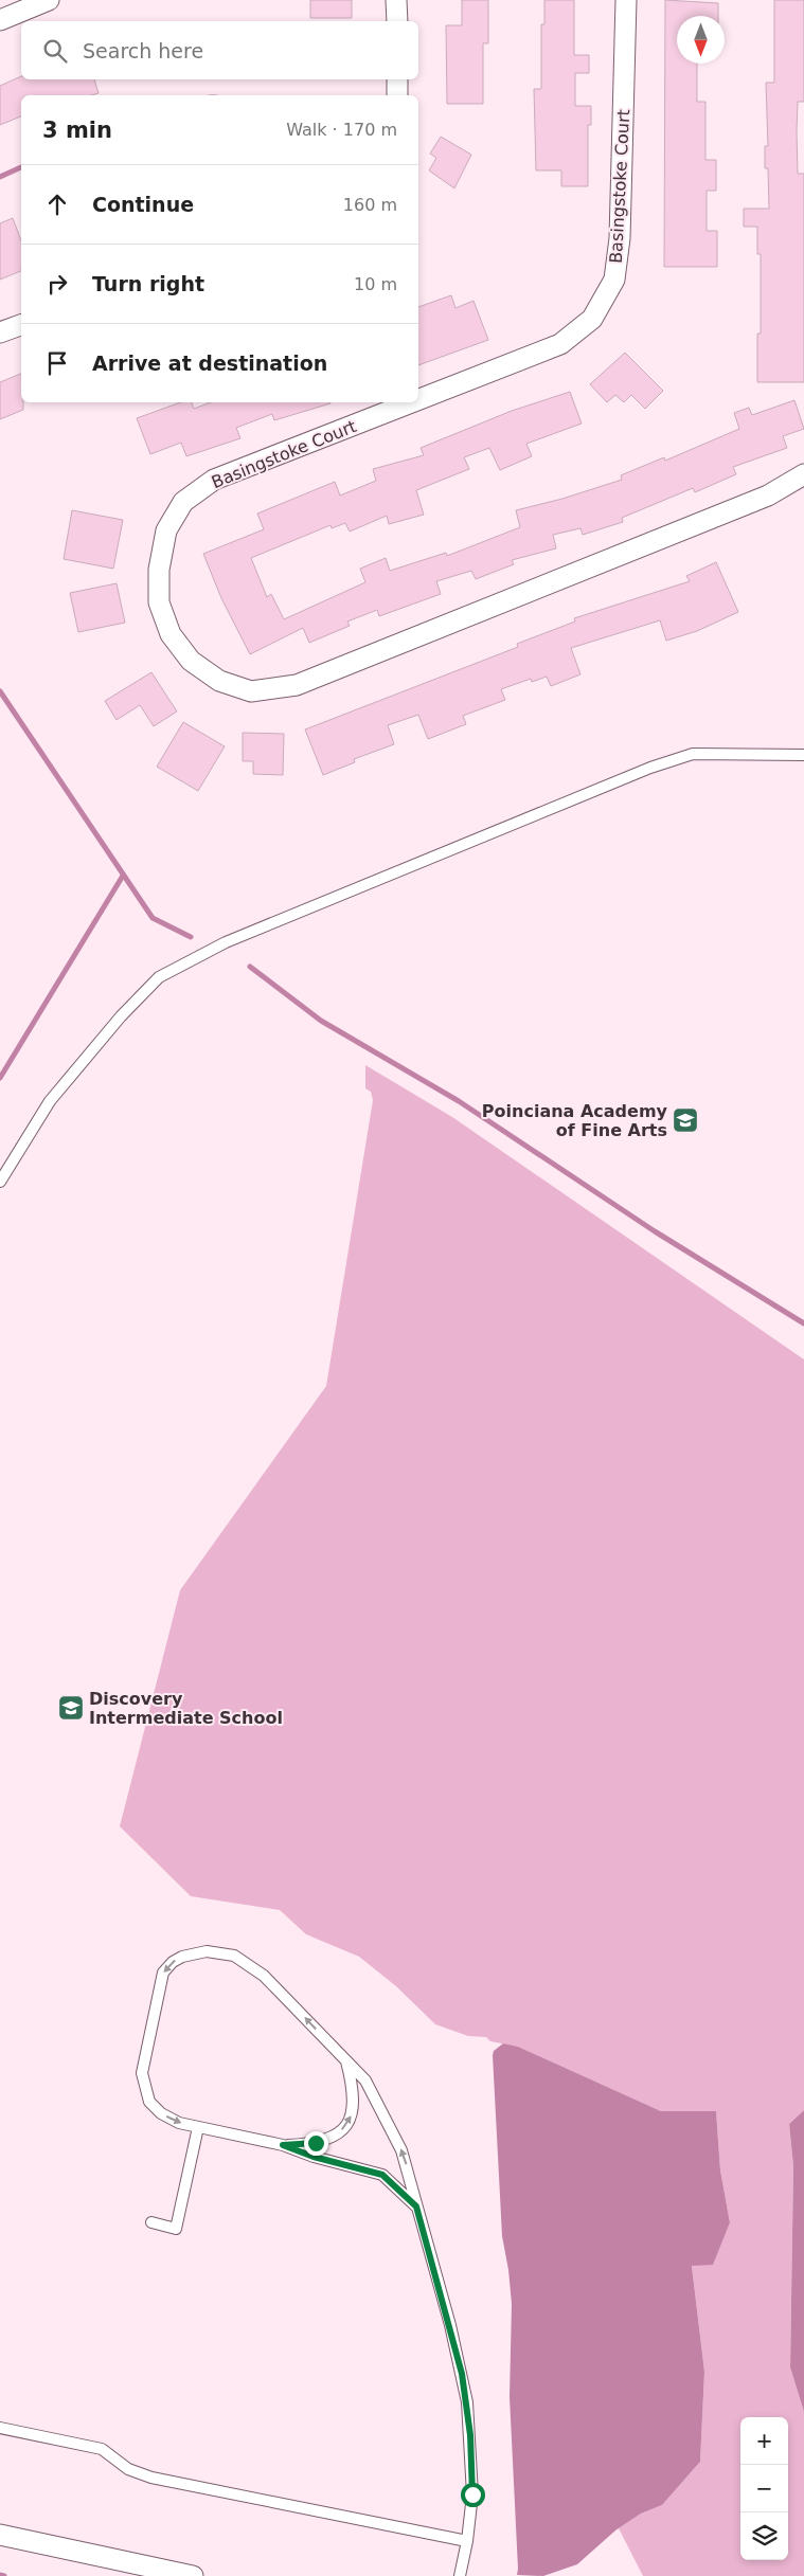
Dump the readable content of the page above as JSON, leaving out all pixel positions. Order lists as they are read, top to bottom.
{
  "streets": {
    "street": ["Basingstoke Court"]
  },
  "places": {
    "school or university": ["Poinciana Academy of Fine Arts", "Discovery Intermediate School"]
  },
  "north": "bottom",
  "page": {
    "search": "Search here",
    "heading": ["3 min", "Walk · 170 m"],
    "list": [
      ["Continue", "160 m"],
      ["Turn right", "10 m"],
      "Arrive at destination"
    ],
    "map_buttons": ["+", "−"]
  }
}
